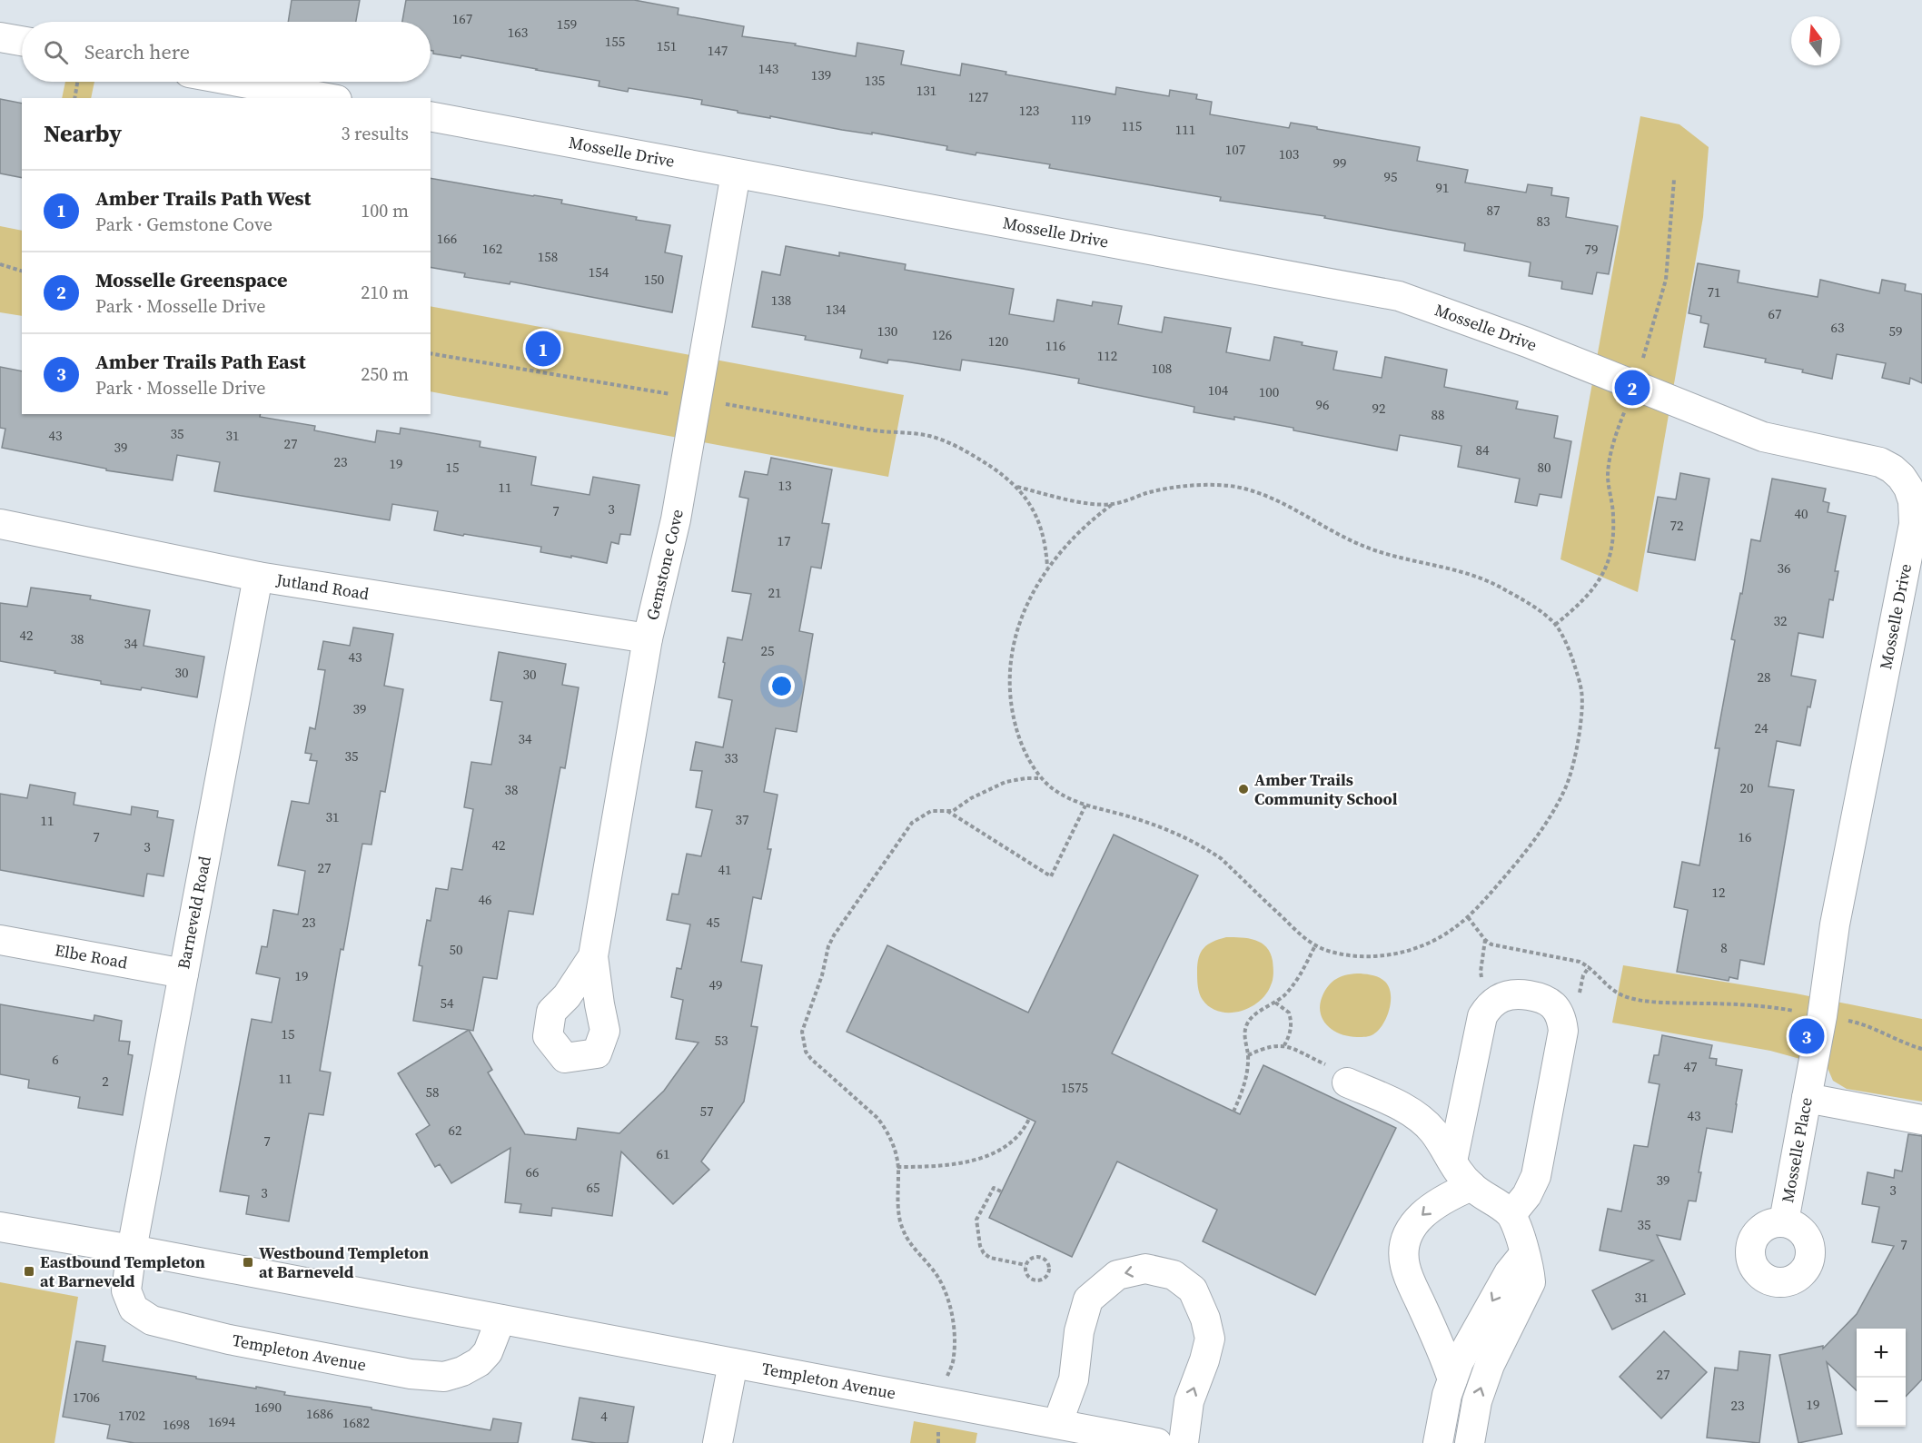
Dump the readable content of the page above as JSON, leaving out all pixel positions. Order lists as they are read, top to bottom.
{
  "streets": {
    "street": [
      "Mosselle Drive",
      "Gemstone Cove",
      "Jutland Road",
      "Barneveld Road",
      "Elbe Road",
      "Mosselle Place",
      "Templeton Avenue"
    ]
  },
  "crossings": [
    ["Mosselle Drive", "Gemstone Cove"],
    ["Mosselle Drive", "Mosselle Place"],
    ["Gemstone Cove", "Jutland Road"],
    ["Jutland Road", "Barneveld Road"],
    ["Barneveld Road", "Elbe Road"],
    ["Barneveld Road", "Templeton Avenue"]
  ],
  "places": {
    "other": ["Amber Trails Community School"],
    "transit": ["Westbound Templeton at Barneveld", "Eastbound Templeton at Barneveld"]
  },
  "house_numbers": [
    "167",
    "159",
    "163",
    "155",
    "151",
    "147",
    "143",
    "139",
    "135",
    "131",
    "127",
    "123",
    "119",
    "115",
    "111",
    "107",
    "103",
    "99",
    "95",
    "91",
    "87",
    "83",
    "166",
    "162",
    "79",
    "158",
    "154",
    "150",
    "71",
    "138",
    "134",
    "67",
    "63",
    "130",
    "59",
    "126",
    "120",
    "116",
    "112",
    "108",
    "104",
    "100",
    "96",
    "92",
    "88",
    "35",
    "43",
    "31",
    "27",
    "39",
    "84",
    "23",
    "19",
    "15",
    "80",
    "13",
    "11",
    "3",
    "7",
    "40",
    "72",
    "17",
    "36",
    "21",
    "32",
    "42",
    "38",
    "34",
    "25",
    "43",
    "30",
    "30",
    "28",
    "39",
    "24",
    "34",
    "35",
    "33",
    "20",
    "38",
    "31",
    "37",
    "11",
    "7",
    "16",
    "42",
    "3",
    "27",
    "41",
    "12",
    "46",
    "23",
    "45",
    "8",
    "50",
    "19",
    "49",
    "54",
    "15",
    "53",
    "6",
    "47",
    "11",
    "2",
    "1575",
    "58",
    "57",
    "43",
    "62",
    "7",
    "61",
    "66",
    "39",
    "65",
    "3",
    "3",
    "35",
    "7",
    "31",
    "27",
    "1706",
    "19",
    "23",
    "1690",
    "1686",
    "1702",
    "4",
    "1694",
    "1682",
    "1698"
  ],
  "north": "top",
  "page": {
    "search": "Search here",
    "heading": ["Nearby", "3 results"],
    "list": [
      {
        "mark": "1",
        "name": "Amber Trails Path West",
        "note": "Park · Gemstone Cove",
        "value": "100 m"
      },
      {
        "mark": "2",
        "name": "Mosselle Greenspace",
        "note": "Park · Mosselle Drive",
        "value": "210 m"
      },
      {
        "mark": "3",
        "name": "Amber Trails Path East",
        "note": "Park · Mosselle Drive",
        "value": "250 m"
      }
    ],
    "pins": ["1", "2", "3"],
    "map_buttons": ["+", "−"]
  }
}
